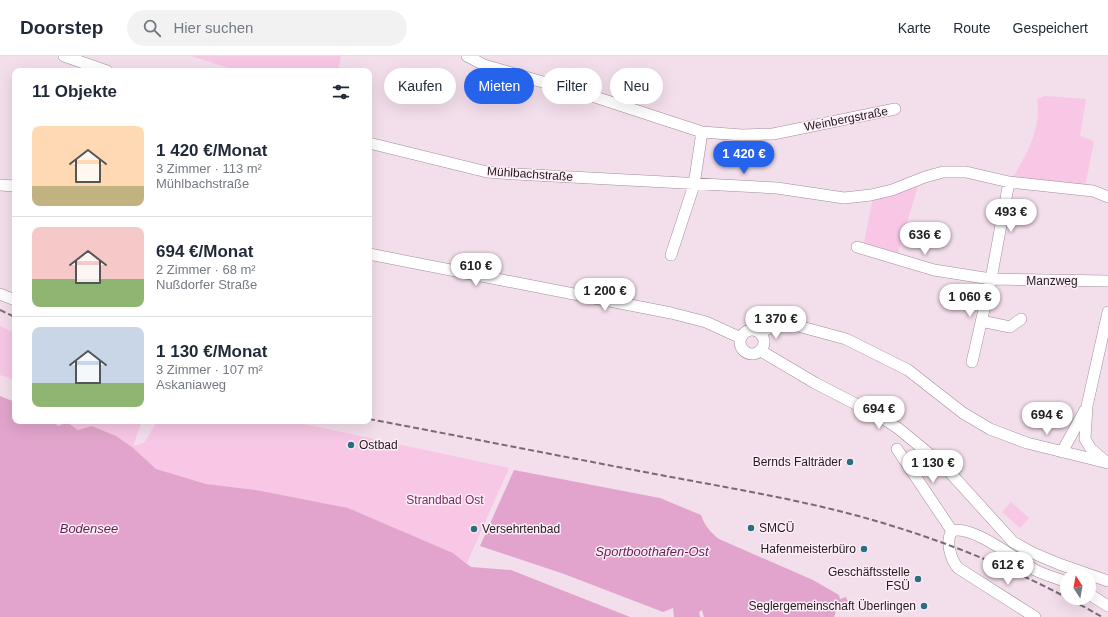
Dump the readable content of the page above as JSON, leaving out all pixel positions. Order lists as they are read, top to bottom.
{
  "streets": {
    "street": ["Weinbergstraße", "Mühlbachstraße", "Manzweg"]
  },
  "water": ["Bodensee", "Sportboothafen-Ost"],
  "parks": ["Strandbad Ost"],
  "places": [
    "Ostbad",
    "Bernds Falträder",
    "SMCÜ",
    "Versehrtenbad",
    "Hafenmeisterbüro",
    "Geschäftsstelle FSÜ",
    "Seglergemeinschaft Überlingen"
  ],
  "north": "top",
  "page": {
    "header": "Doorstep",
    "search": "Hier suchen",
    "nav": ["Karte", "Route", "Gespeichert"],
    "chip": [
      "Kaufen",
      "Mieten",
      "Filter",
      "Neu"
    ],
    "heading": "11 Objekte",
    "list": [
      {
        "name": "1 420 €/Monat",
        "note": "3 Zimmer · 113 m² · Mühlbachstraße"
      },
      {
        "name": "694 €/Monat",
        "note": "2 Zimmer · 68 m² · Nußdorfer Straße"
      },
      {
        "name": "1 130 €/Monat",
        "note": "3 Zimmer · 107 m² · Askaniaweg"
      }
    ],
    "price": [
      "1 420 €",
      "493 €",
      "636 €",
      "610 €",
      "1 200 €",
      "1 060 €",
      "1 370 €",
      "694 €",
      "694 €",
      "1 130 €",
      "612 €"
    ]
  }
}
